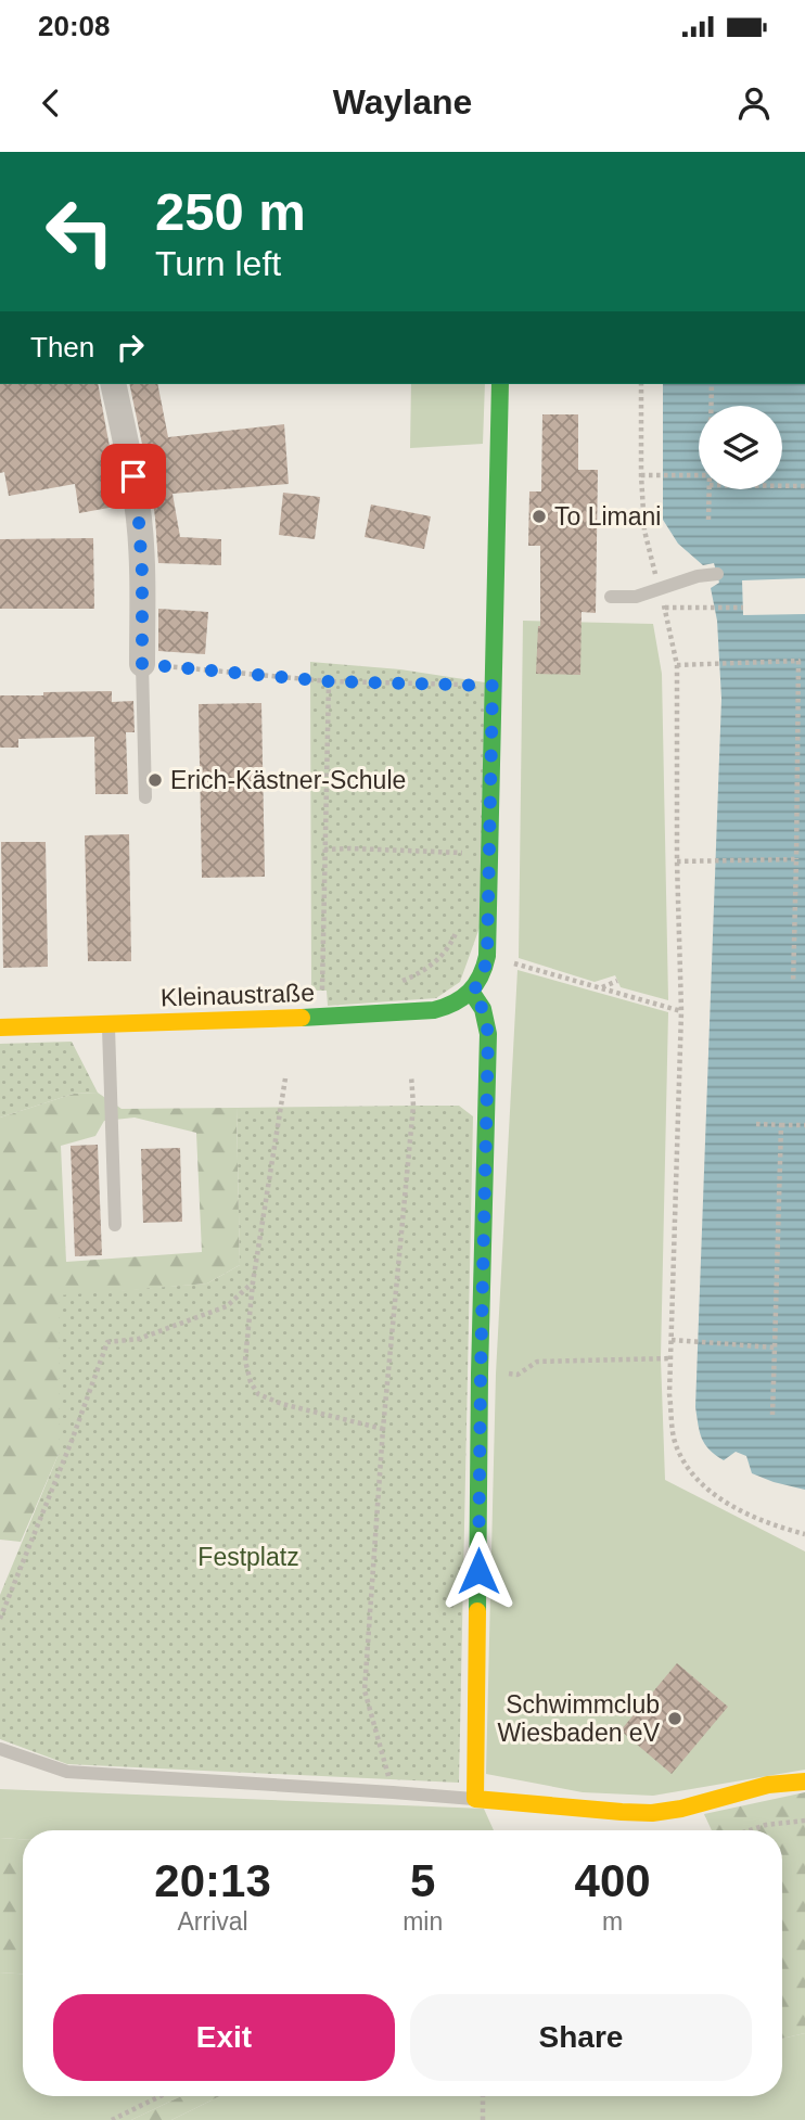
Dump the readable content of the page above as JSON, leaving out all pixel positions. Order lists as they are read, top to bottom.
{
  "streets": {
    "street": ["Kleinaustraße"]
  },
  "parks": ["Festplatz"],
  "places": ["To Limani", "Erich-Kästner-Schule", "Schwimmclub Wiesbaden eV"],
  "page": {
    "status": "20:08",
    "header": "Waylane",
    "turn": ["250 m", "Turn left"],
    "then": "Then",
    "eta": [
      "20:13",
      "Arrival",
      "5",
      "min",
      "400",
      "m"
    ],
    "buttons": ["Exit", "Share"]
  }
}
